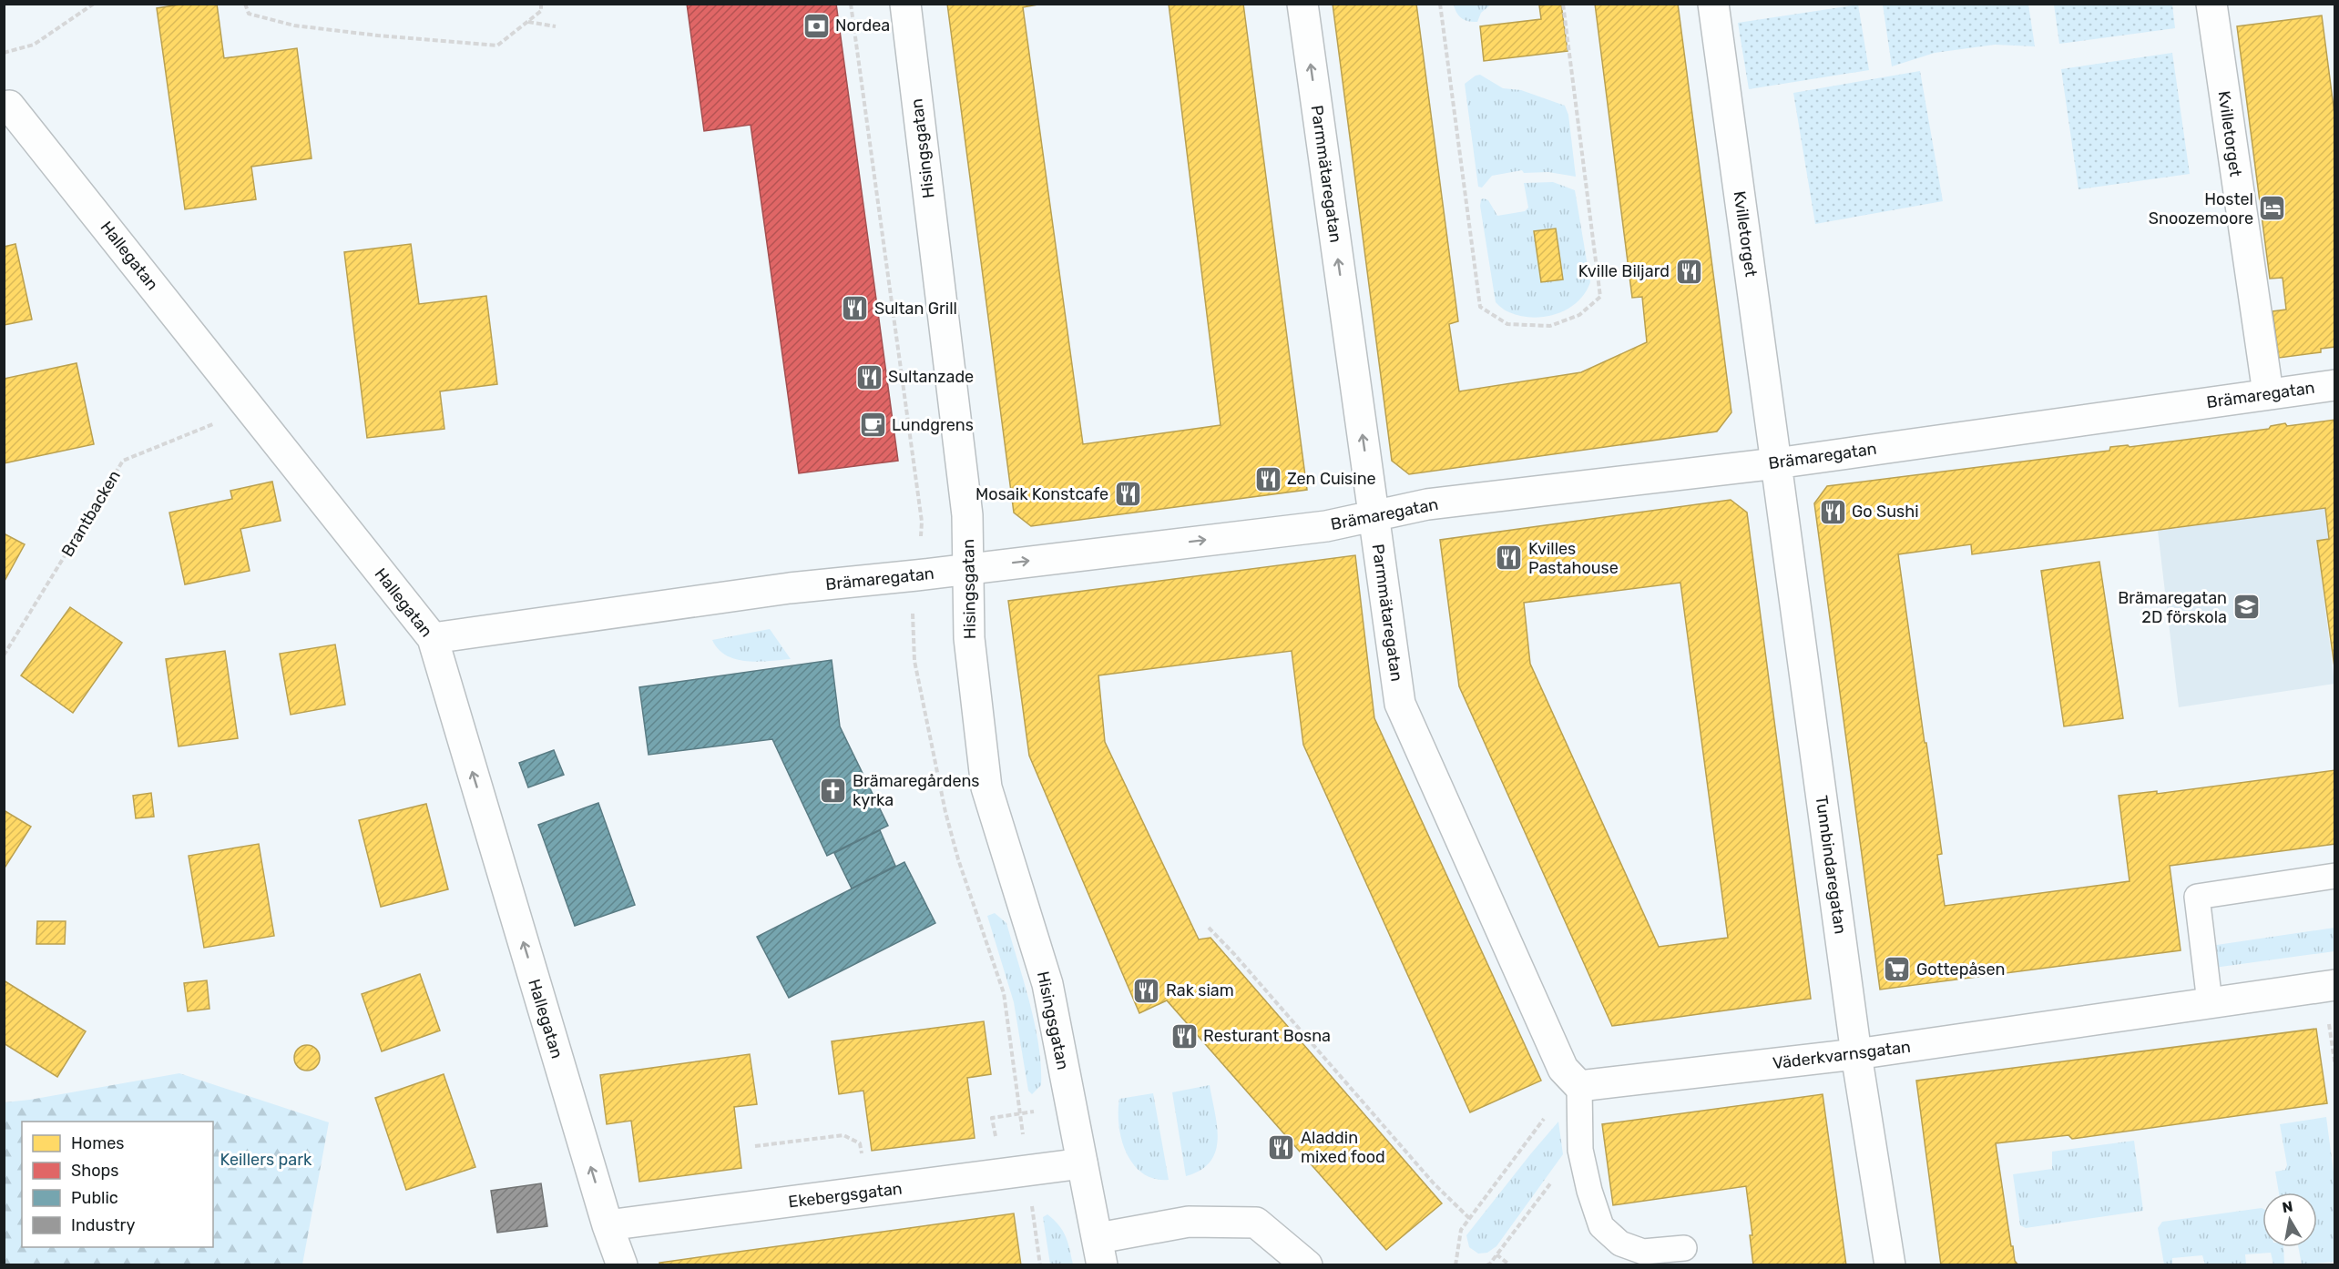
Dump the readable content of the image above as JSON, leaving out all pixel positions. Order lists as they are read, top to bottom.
{
  "streets": {
    "street": [
      "Kvilletorget",
      "Hisingsgatan",
      "Parmmätaregatan",
      "Hallegatan",
      "Brämaregatan",
      "Tunnbindaregatan",
      "Väderkvarnsgatan",
      "Ekebergsgatan"
    ],
    "path": ["Brantbacken"]
  },
  "crossings": [
    ["Kvilletorget", "Brämaregatan"],
    ["Kvilletorget", "Tunnbindaregatan"],
    ["Hisingsgatan", "Brämaregatan"],
    ["Hisingsgatan", "Ekebergsgatan"],
    ["Parmmätaregatan", "Brämaregatan"],
    ["Parmmätaregatan", "Väderkvarnsgatan"],
    ["Hallegatan", "Brämaregatan"],
    ["Hallegatan", "Brantbacken"],
    ["Hallegatan", "Ekebergsgatan"],
    ["Brämaregatan", "Tunnbindaregatan"],
    ["Tunnbindaregatan", "Väderkvarnsgatan"]
  ],
  "one_way": ["Parmmätaregatan", "Hallegatan"],
  "parks": ["Keillers park"],
  "places": {
    "bank": ["Nordea"],
    "hotel": ["Hostel Snoozemoore"],
    "restaurant": [
      "Kville Biljard",
      "Sultan Grill",
      "Sultanzade",
      "Zen Cuisine",
      "Mosaik Konstcafe",
      "Go Sushi",
      "Kvilles Pastahouse",
      "Rak siam",
      "Resturant Bosna",
      "Aladdin mixed food"
    ],
    "cafe": ["Lundgrens"],
    "school or university": ["Brämaregatan 2D förskola"],
    "church": ["Brämaregårdens kyrka"],
    "supermarket": ["Gottepåsen"]
  },
  "legend": [
    "Homes",
    "Shops",
    "Public",
    "Industry"
  ],
  "north": "top"
}
